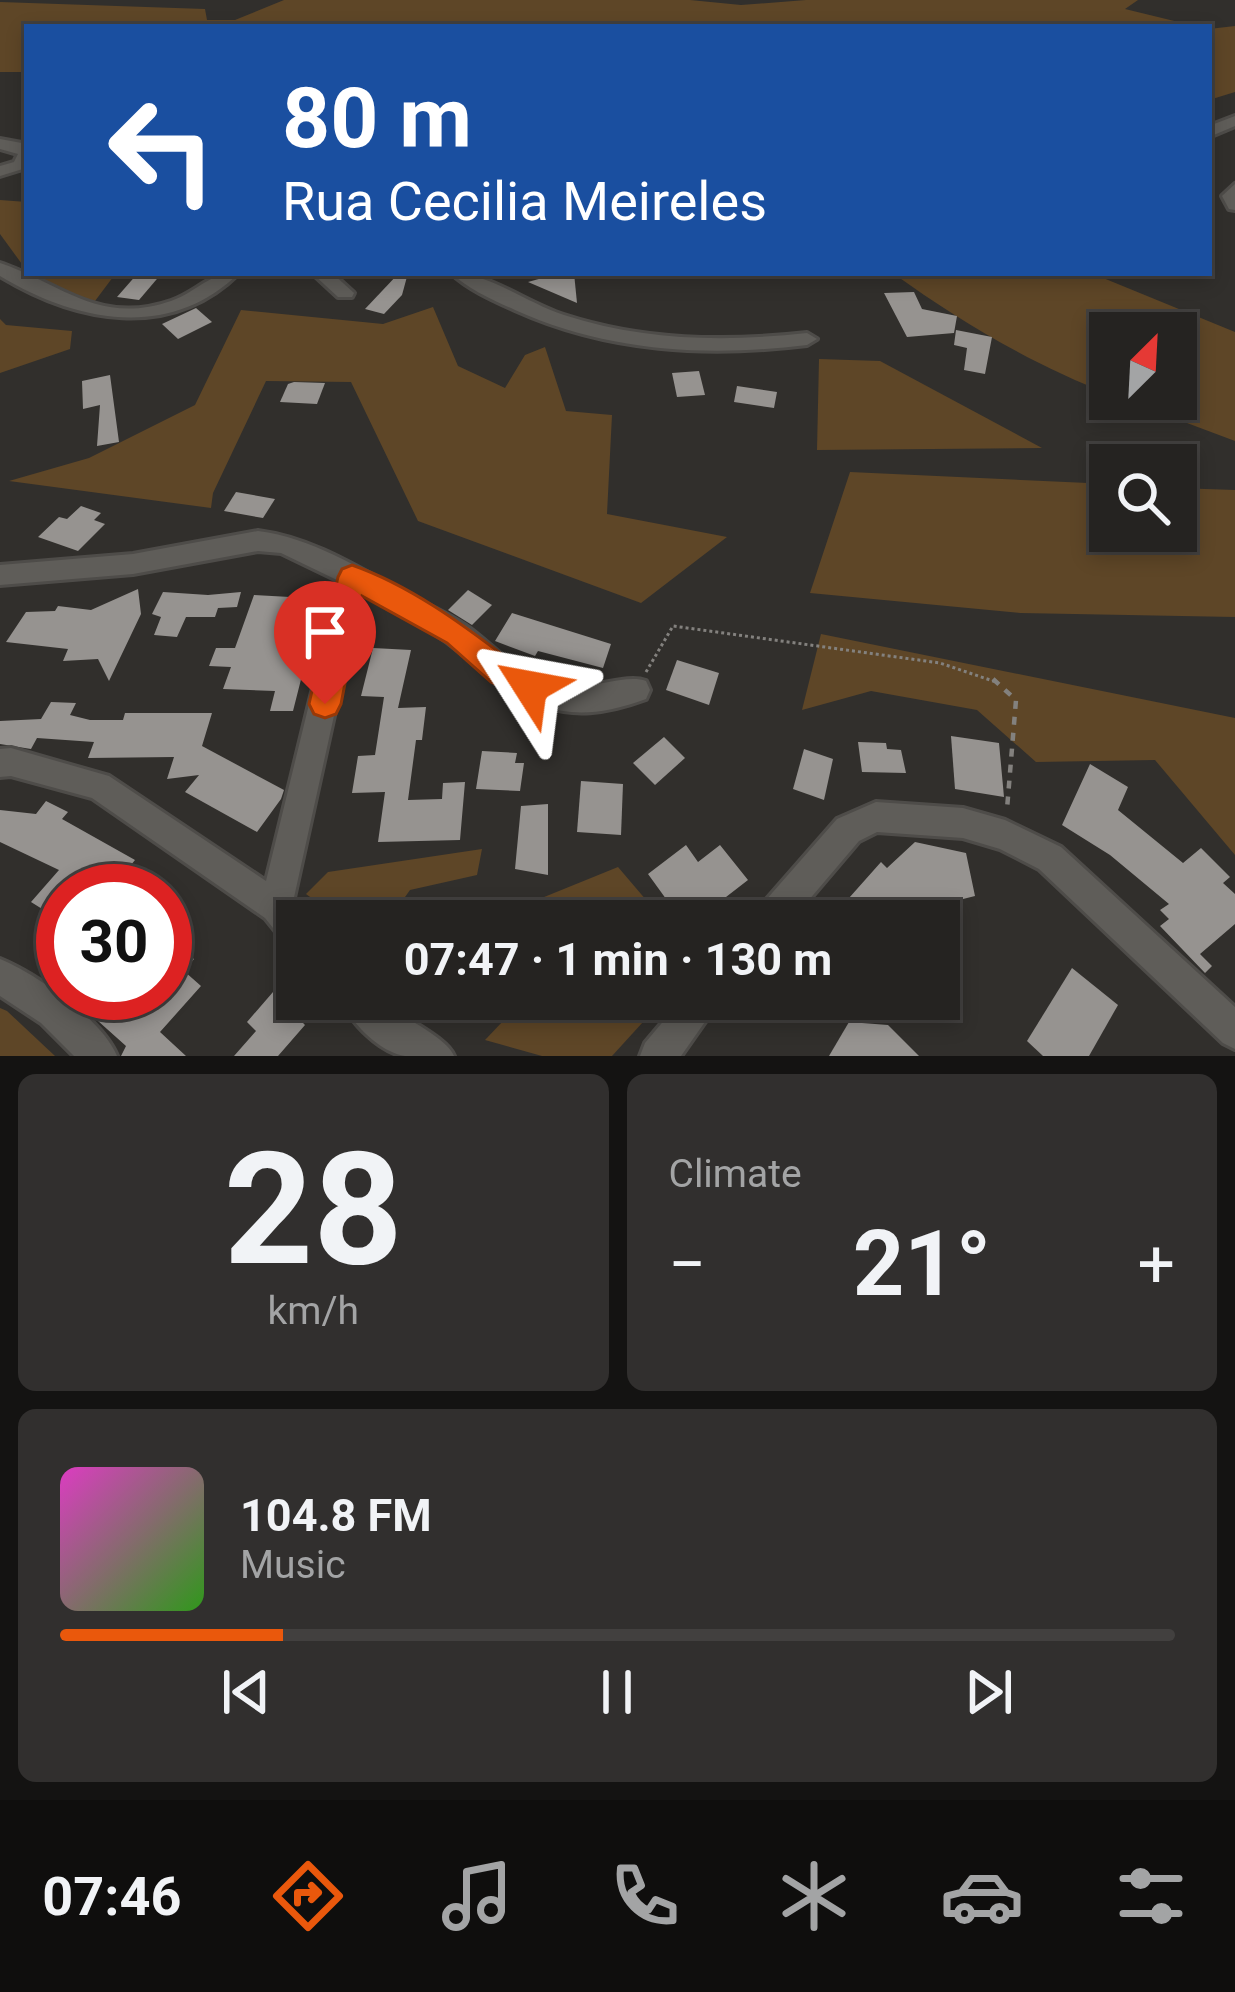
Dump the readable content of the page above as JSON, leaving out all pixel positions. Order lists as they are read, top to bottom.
{
  "north": "top right",
  "page": {
    "turn": ["80 m", "Rua Cecilia Meireles"],
    "limit": "30",
    "trip": "07:47 · 1 min · 130 m",
    "tile": [
      ["28", "km/h"],
      "Climate"
    ],
    "heat": ["−", "21°", "+"],
    "song": ["104.8 FM", "Music"],
    "tabs": "07:46"
  }
}
